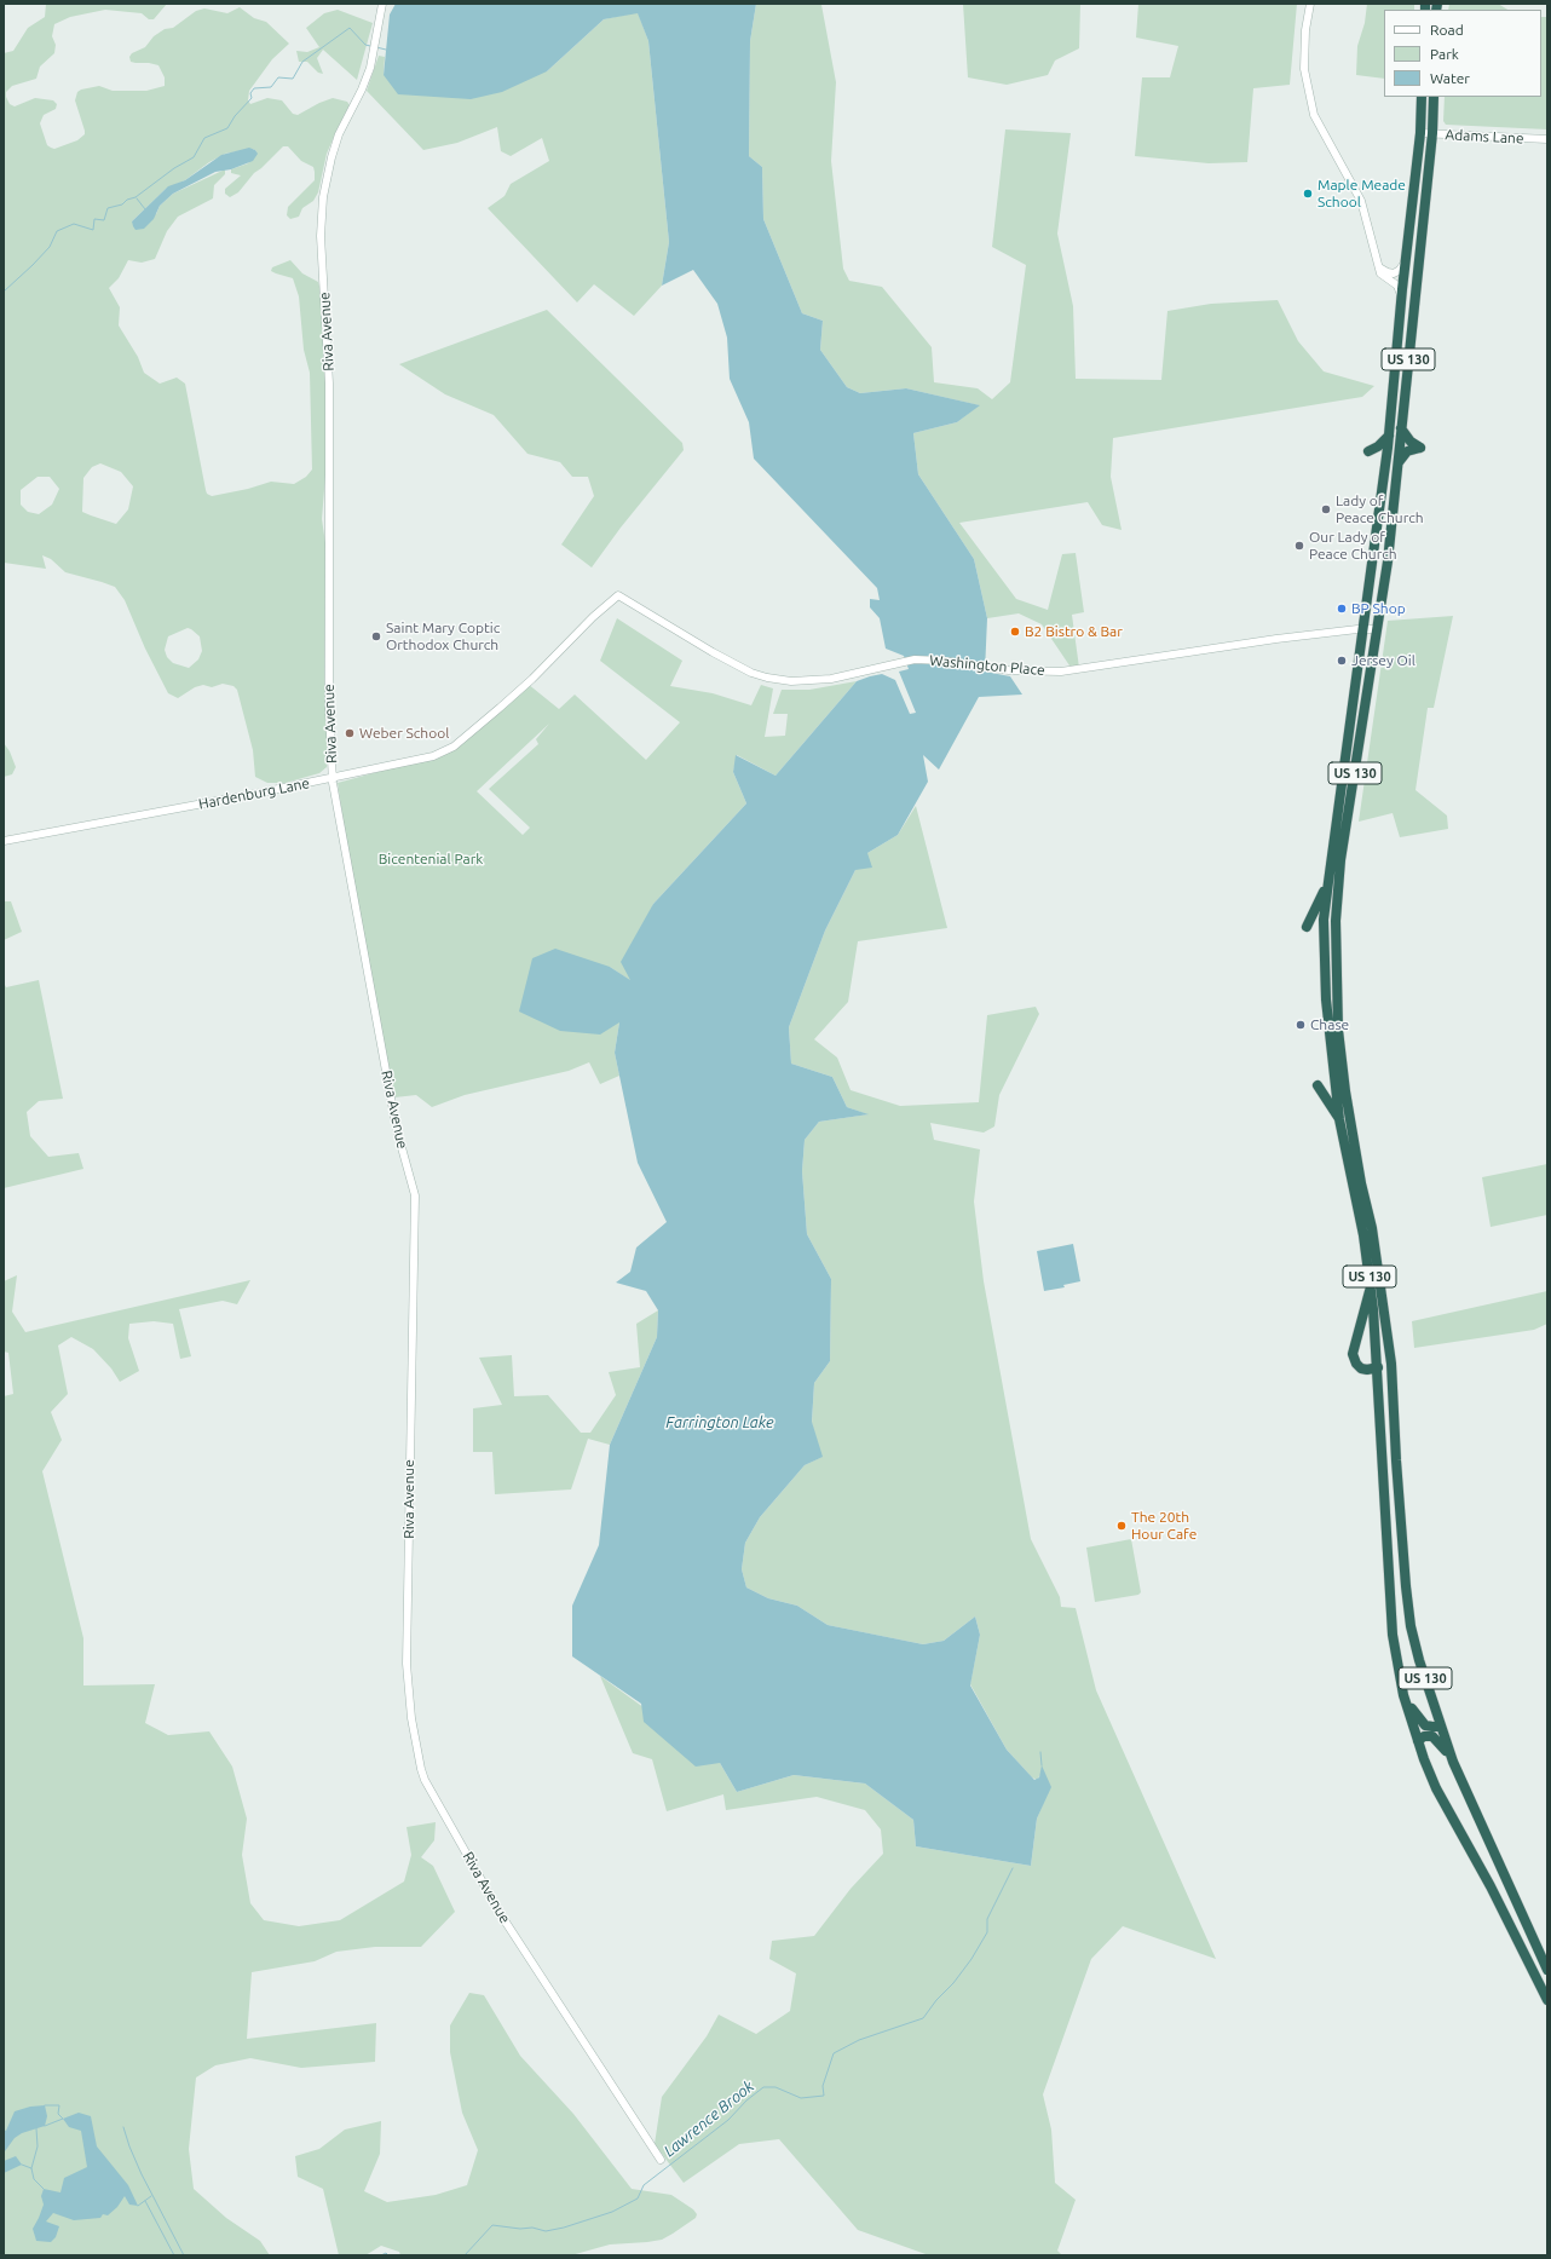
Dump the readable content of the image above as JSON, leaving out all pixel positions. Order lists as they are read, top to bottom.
{
  "streets": {
    "highway": ["US 130"],
    "street": [
      "Adams Lane",
      "Riva Avenue",
      "Washington Place",
      "Hardenburg Lane"
    ]
  },
  "crossings": [
    ["Adams Lane", "US 130"],
    ["Riva Avenue", "Hardenburg Lane"],
    ["US 130", "Washington Place"],
    ["Washington Place", "Hardenburg Lane"]
  ],
  "water": ["Farrington Lake", "Lawrence Brook"],
  "parks": ["Bicentenial Park"],
  "places": [
    "Maple Meade School",
    "Lady of Peace Church",
    "Our Lady of Peace Church",
    "BP Shop",
    "B2 Bistro & Bar",
    "Saint Mary Coptic Orthodox Church",
    "Jersey Oil",
    "Weber School",
    "Chase",
    "The 20th Hour Cafe"
  ],
  "legend": ["Road", "Park", "Water"]
}
